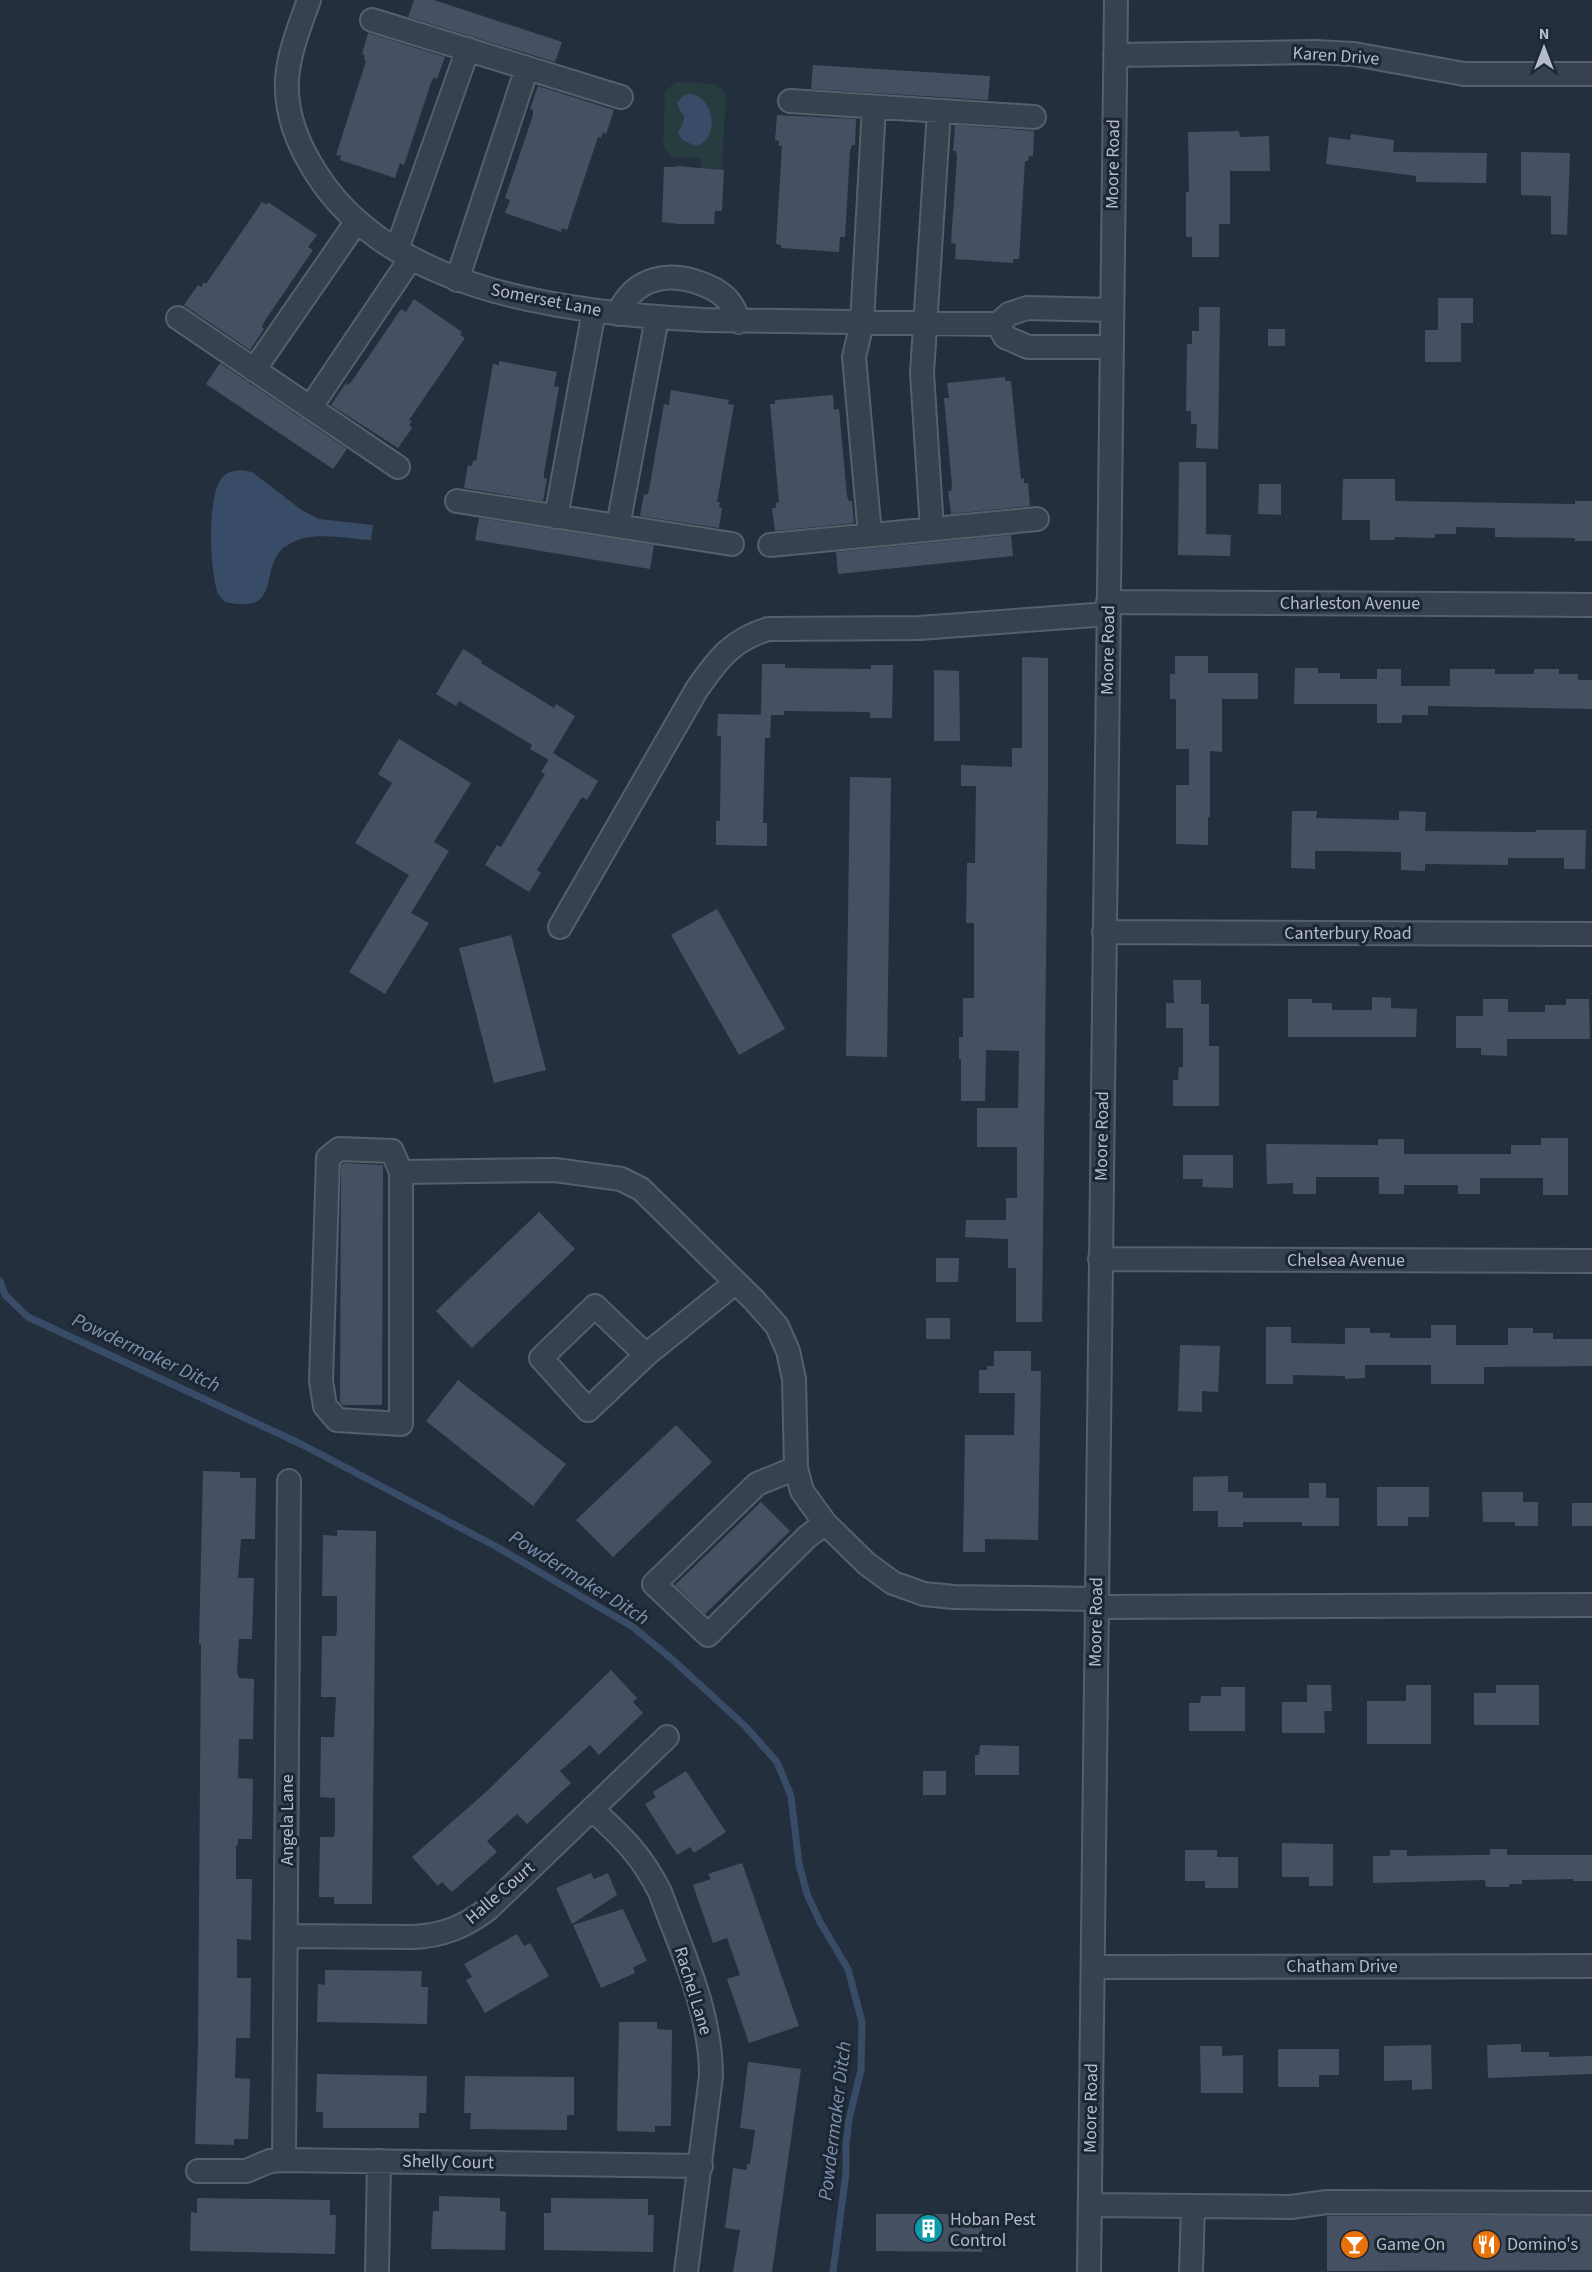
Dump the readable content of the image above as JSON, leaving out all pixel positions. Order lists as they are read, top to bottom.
{
  "streets": {
    "street": [
      "Karen Drive",
      "Moore Road",
      "Somerset Lane",
      "Charleston Avenue",
      "Canterbury Road",
      "Chelsea Avenue",
      "Angela Lane",
      "Halle Court",
      "Chatham Drive",
      "Rachel Lane",
      "Shelly Court"
    ]
  },
  "crossings": [
    ["Karen Drive", "Moore Road"],
    ["Moore Road", "Charleston Avenue"],
    ["Moore Road", "Canterbury Road"],
    ["Moore Road", "Chelsea Avenue"],
    ["Moore Road", "Chatham Drive"],
    ["Angela Lane", "Halle Court"],
    ["Angela Lane", "Shelly Court"],
    ["Halle Court", "Rachel Lane"],
    ["Rachel Lane", "Shelly Court"]
  ],
  "water": ["Powdermaker Ditch"],
  "places": {
    "building": ["Hoban Pest Control"],
    "bar": ["Game On"],
    "restaurant": ["Domino's"]
  },
  "north": "top"
}
